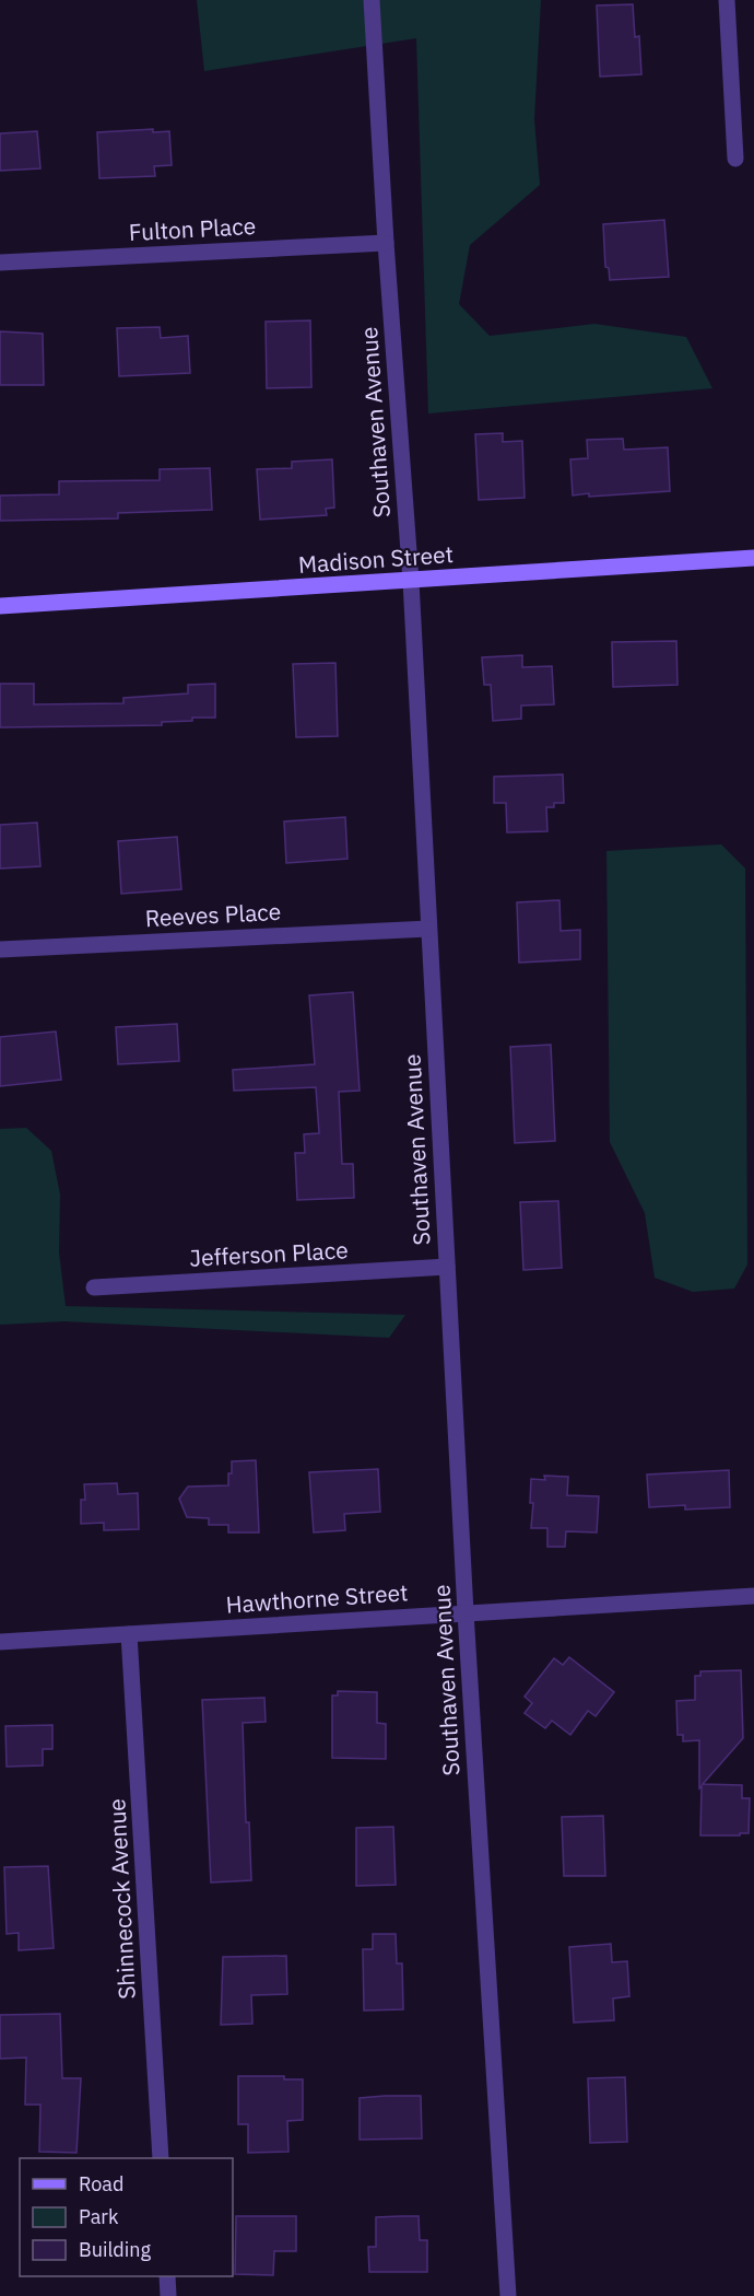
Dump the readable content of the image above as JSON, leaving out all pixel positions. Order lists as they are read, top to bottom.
{
  "streets": {
    "street": [
      "Fulton Place",
      "Southaven Avenue",
      "Madison Street",
      "Reeves Place",
      "Jefferson Place",
      "Hawthorne Street",
      "Shinnecock Avenue"
    ]
  },
  "crossings": [
    ["Fulton Place", "Southaven Avenue"],
    ["Southaven Avenue", "Madison Street"],
    ["Southaven Avenue", "Reeves Place"],
    ["Southaven Avenue", "Jefferson Place"],
    ["Southaven Avenue", "Hawthorne Street"],
    ["Hawthorne Street", "Shinnecock Avenue"]
  ],
  "legend": ["Road", "Park", "Building"]
}
